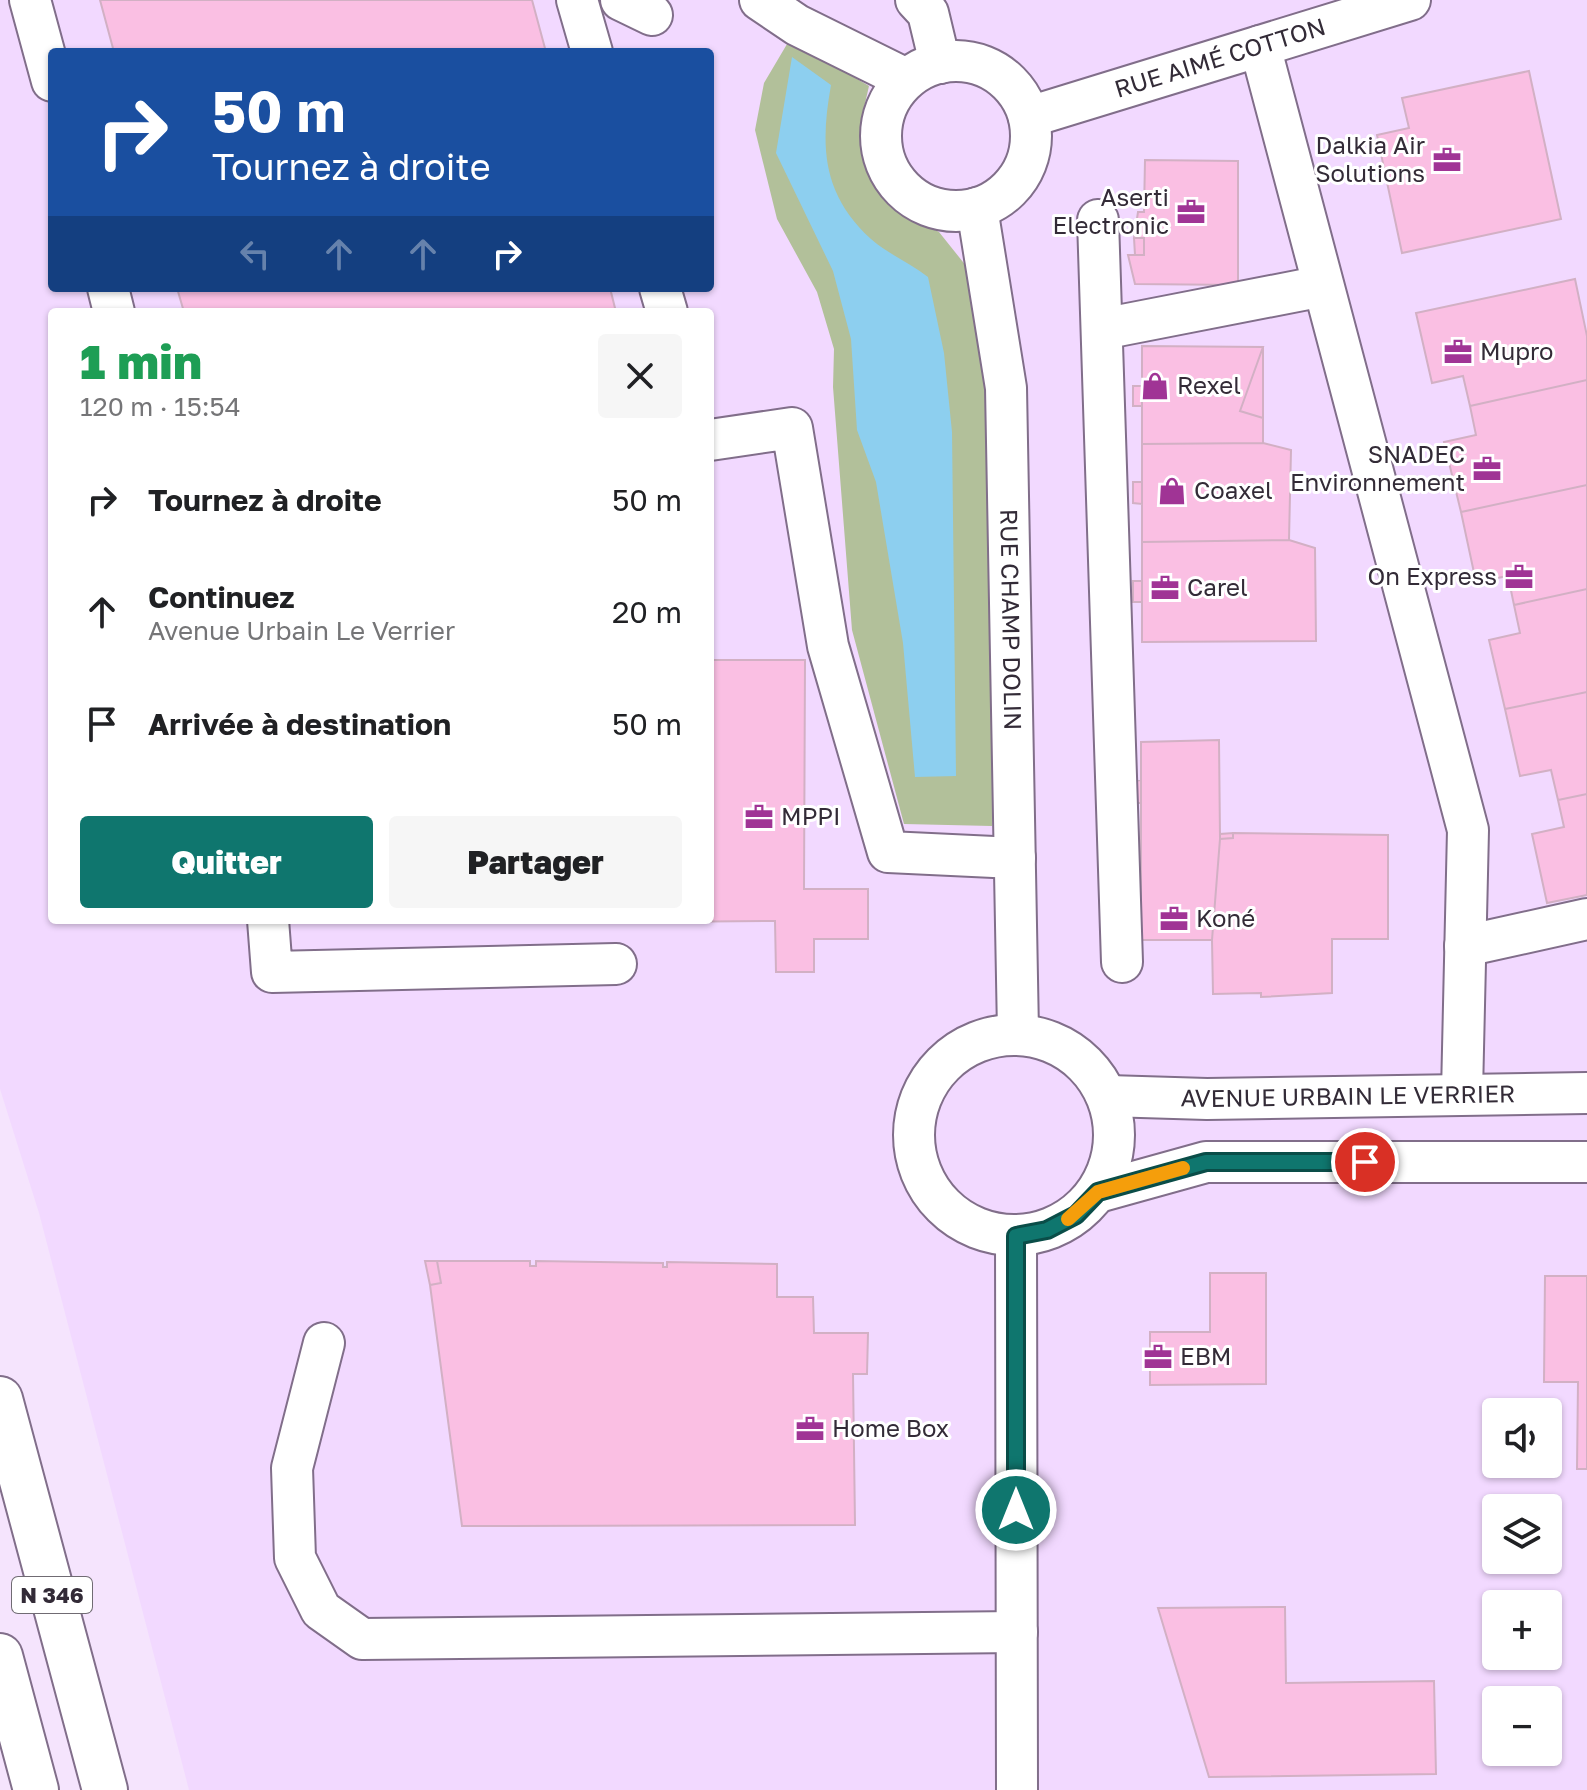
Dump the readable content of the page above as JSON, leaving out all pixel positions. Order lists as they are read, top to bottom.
{
  "streets": {
    "highway": ["N 346"],
    "street": ["RUE AIMÉ COTTON", "RUE CHAMP DOLIN", "AVENUE URBAIN LE VERRIER"]
  },
  "crossings": [
    ["RUE AIMÉ COTTON", "RUE CHAMP DOLIN"],
    ["RUE CHAMP DOLIN", "AVENUE URBAIN LE VERRIER"]
  ],
  "places": {
    "office": [
      "Dalkia Air Solutions",
      "Aserti Electronic",
      "Mupro",
      "SNADEC Environnement",
      "On Express",
      "Carel",
      "MPPI",
      "Koné",
      "EBM",
      "Home Box"
    ],
    "shop": ["Rexel", "Coaxel"]
  },
  "page": {
    "turn": ["50 m", "Tournez à droite"],
    "heading": ["1 min", "120 m · 15:54"],
    "list": [
      {
        "name": "Tournez à droite",
        "value": "50 m"
      },
      {
        "name": "Continuez",
        "note": "Avenue Urbain Le Verrier",
        "value": "20 m"
      },
      {
        "name": "Arrivée à destination",
        "value": "50 m"
      }
    ],
    "buttons": ["Quitter", "Partager"],
    "map_buttons": ["+", "−"]
  }
}
